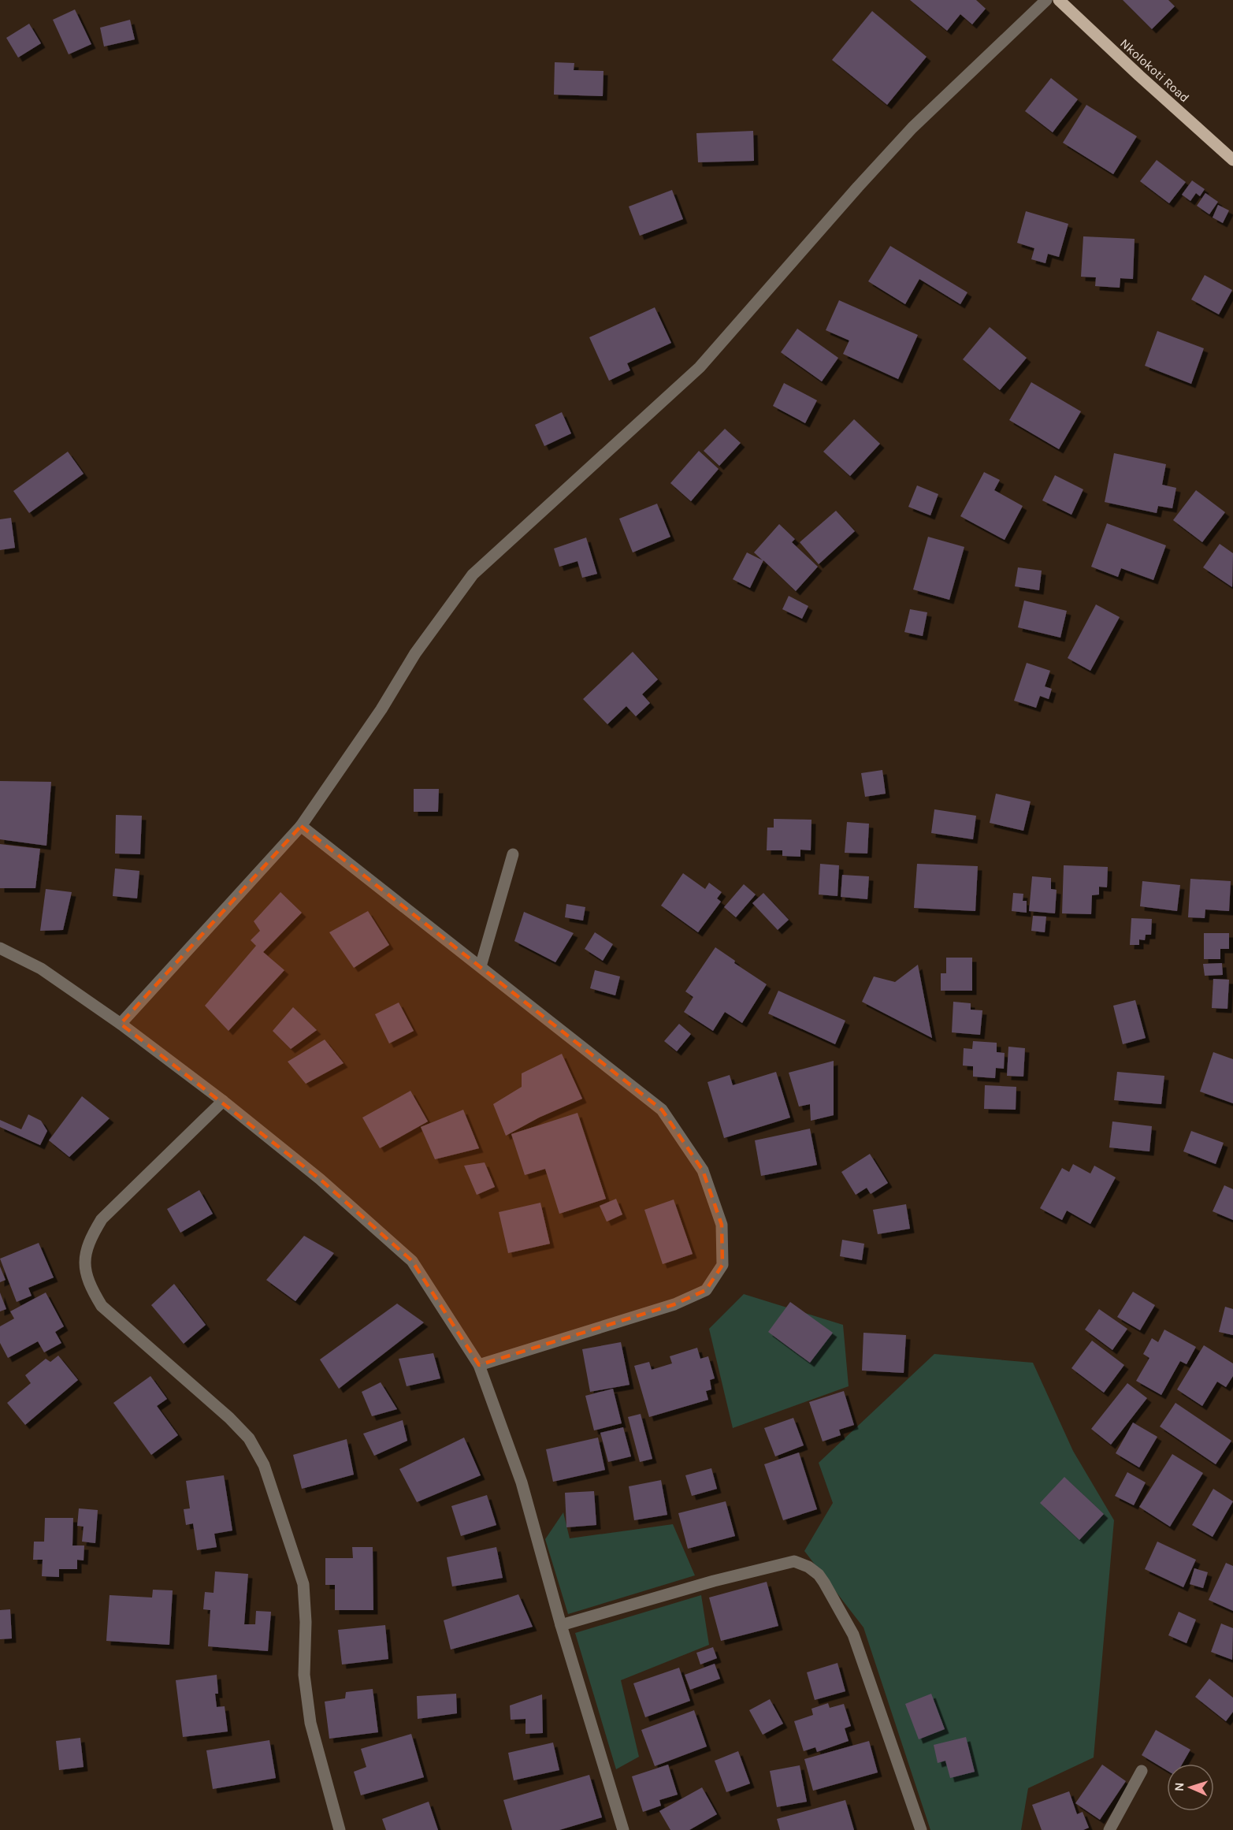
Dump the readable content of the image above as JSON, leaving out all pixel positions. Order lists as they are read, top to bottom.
{
  "streets": {
    "main road": ["Nkolokoti Road"]
  },
  "north": "left"
}
